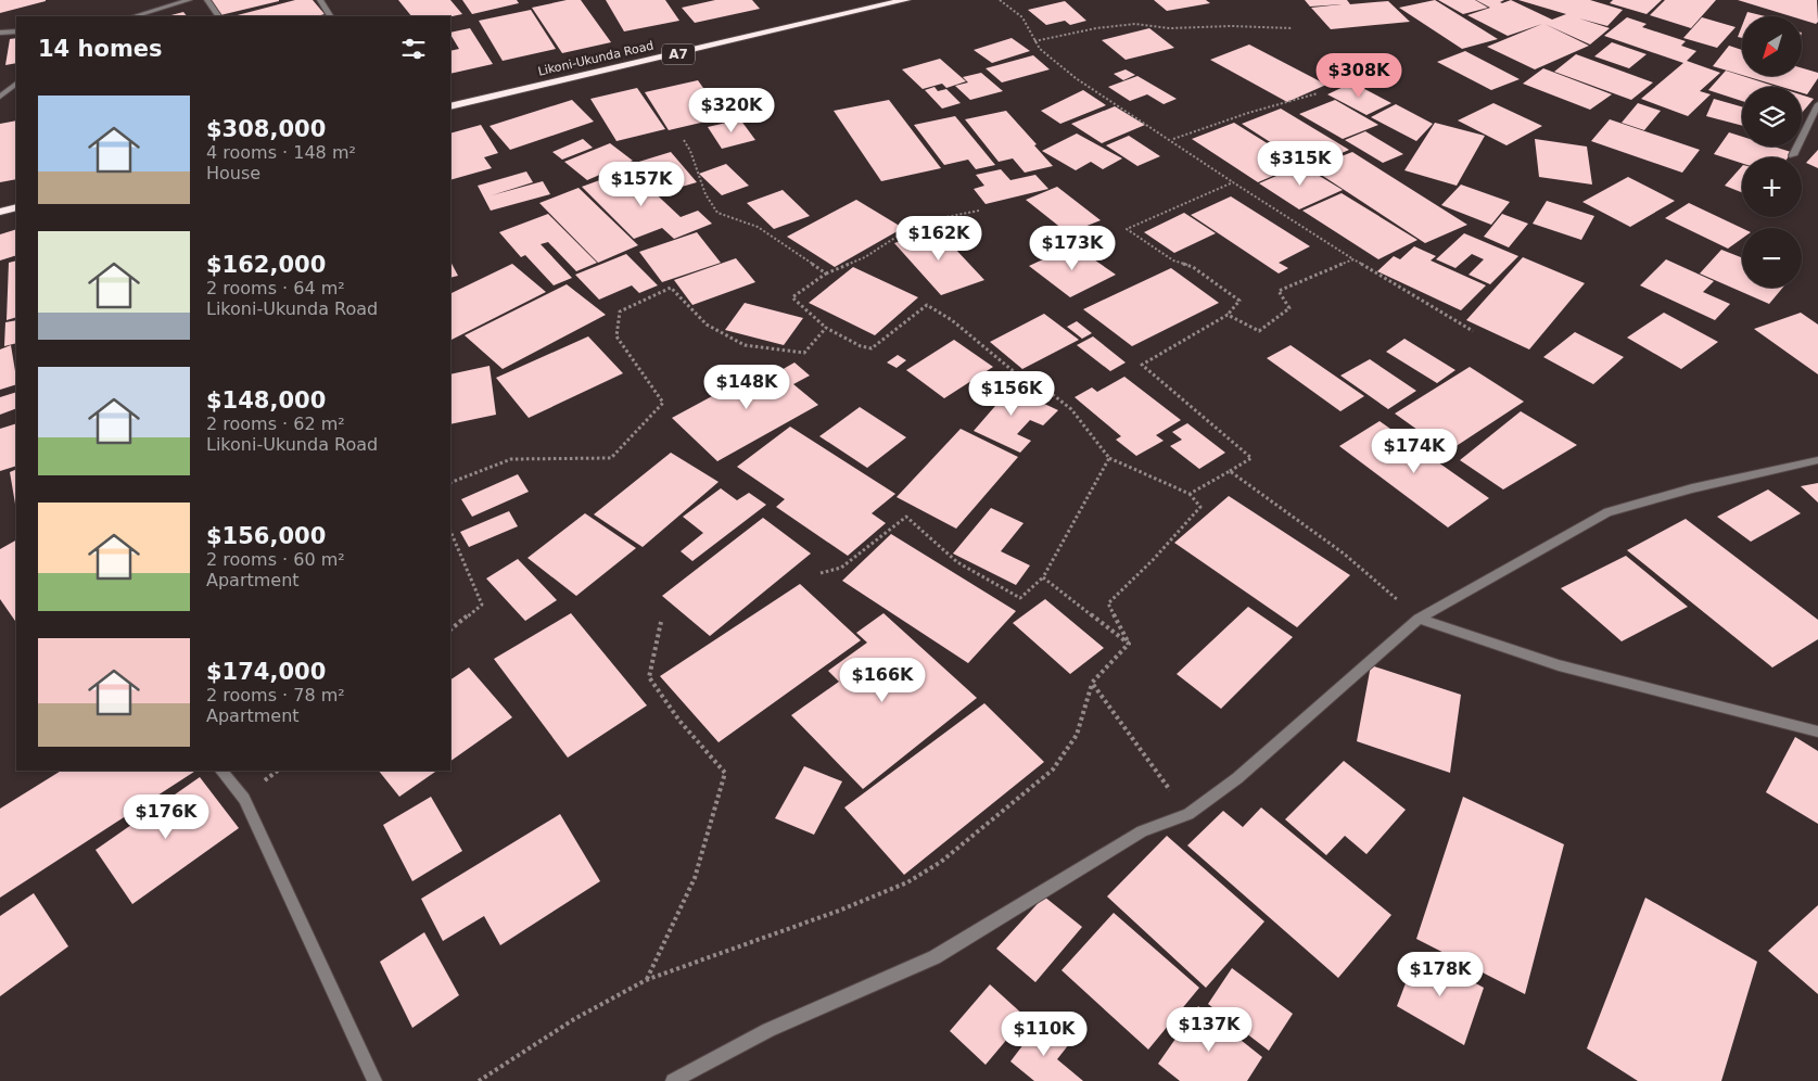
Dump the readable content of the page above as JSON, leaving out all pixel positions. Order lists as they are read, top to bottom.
{
  "streets": {
    "highway": ["A7", "Likoni-Ukunda Road"]
  },
  "north": "bottom left",
  "page": {
    "map_buttons": ["+", "−"],
    "heading": "14 homes",
    "price": [
      "$308K",
      "$320K",
      "$315K",
      "$157K",
      "$162K",
      "$173K",
      "$148K",
      "$156K",
      "$174K",
      "$166K",
      "$176K",
      "$178K",
      "$137K",
      "$110K"
    ],
    "list": [
      {
        "name": "$308,000",
        "note": "4 rooms · 148 m² · House"
      },
      {
        "name": "$162,000",
        "note": "2 rooms · 64 m² · Likoni-Ukunda Road"
      },
      {
        "name": "$148,000",
        "note": "2 rooms · 62 m² · Likoni-Ukunda Road"
      },
      {
        "name": "$156,000",
        "note": "2 rooms · 60 m² · Apartment"
      },
      {
        "name": "$174,000",
        "note": "2 rooms · 78 m² · Apartment"
      }
    ]
  }
}
